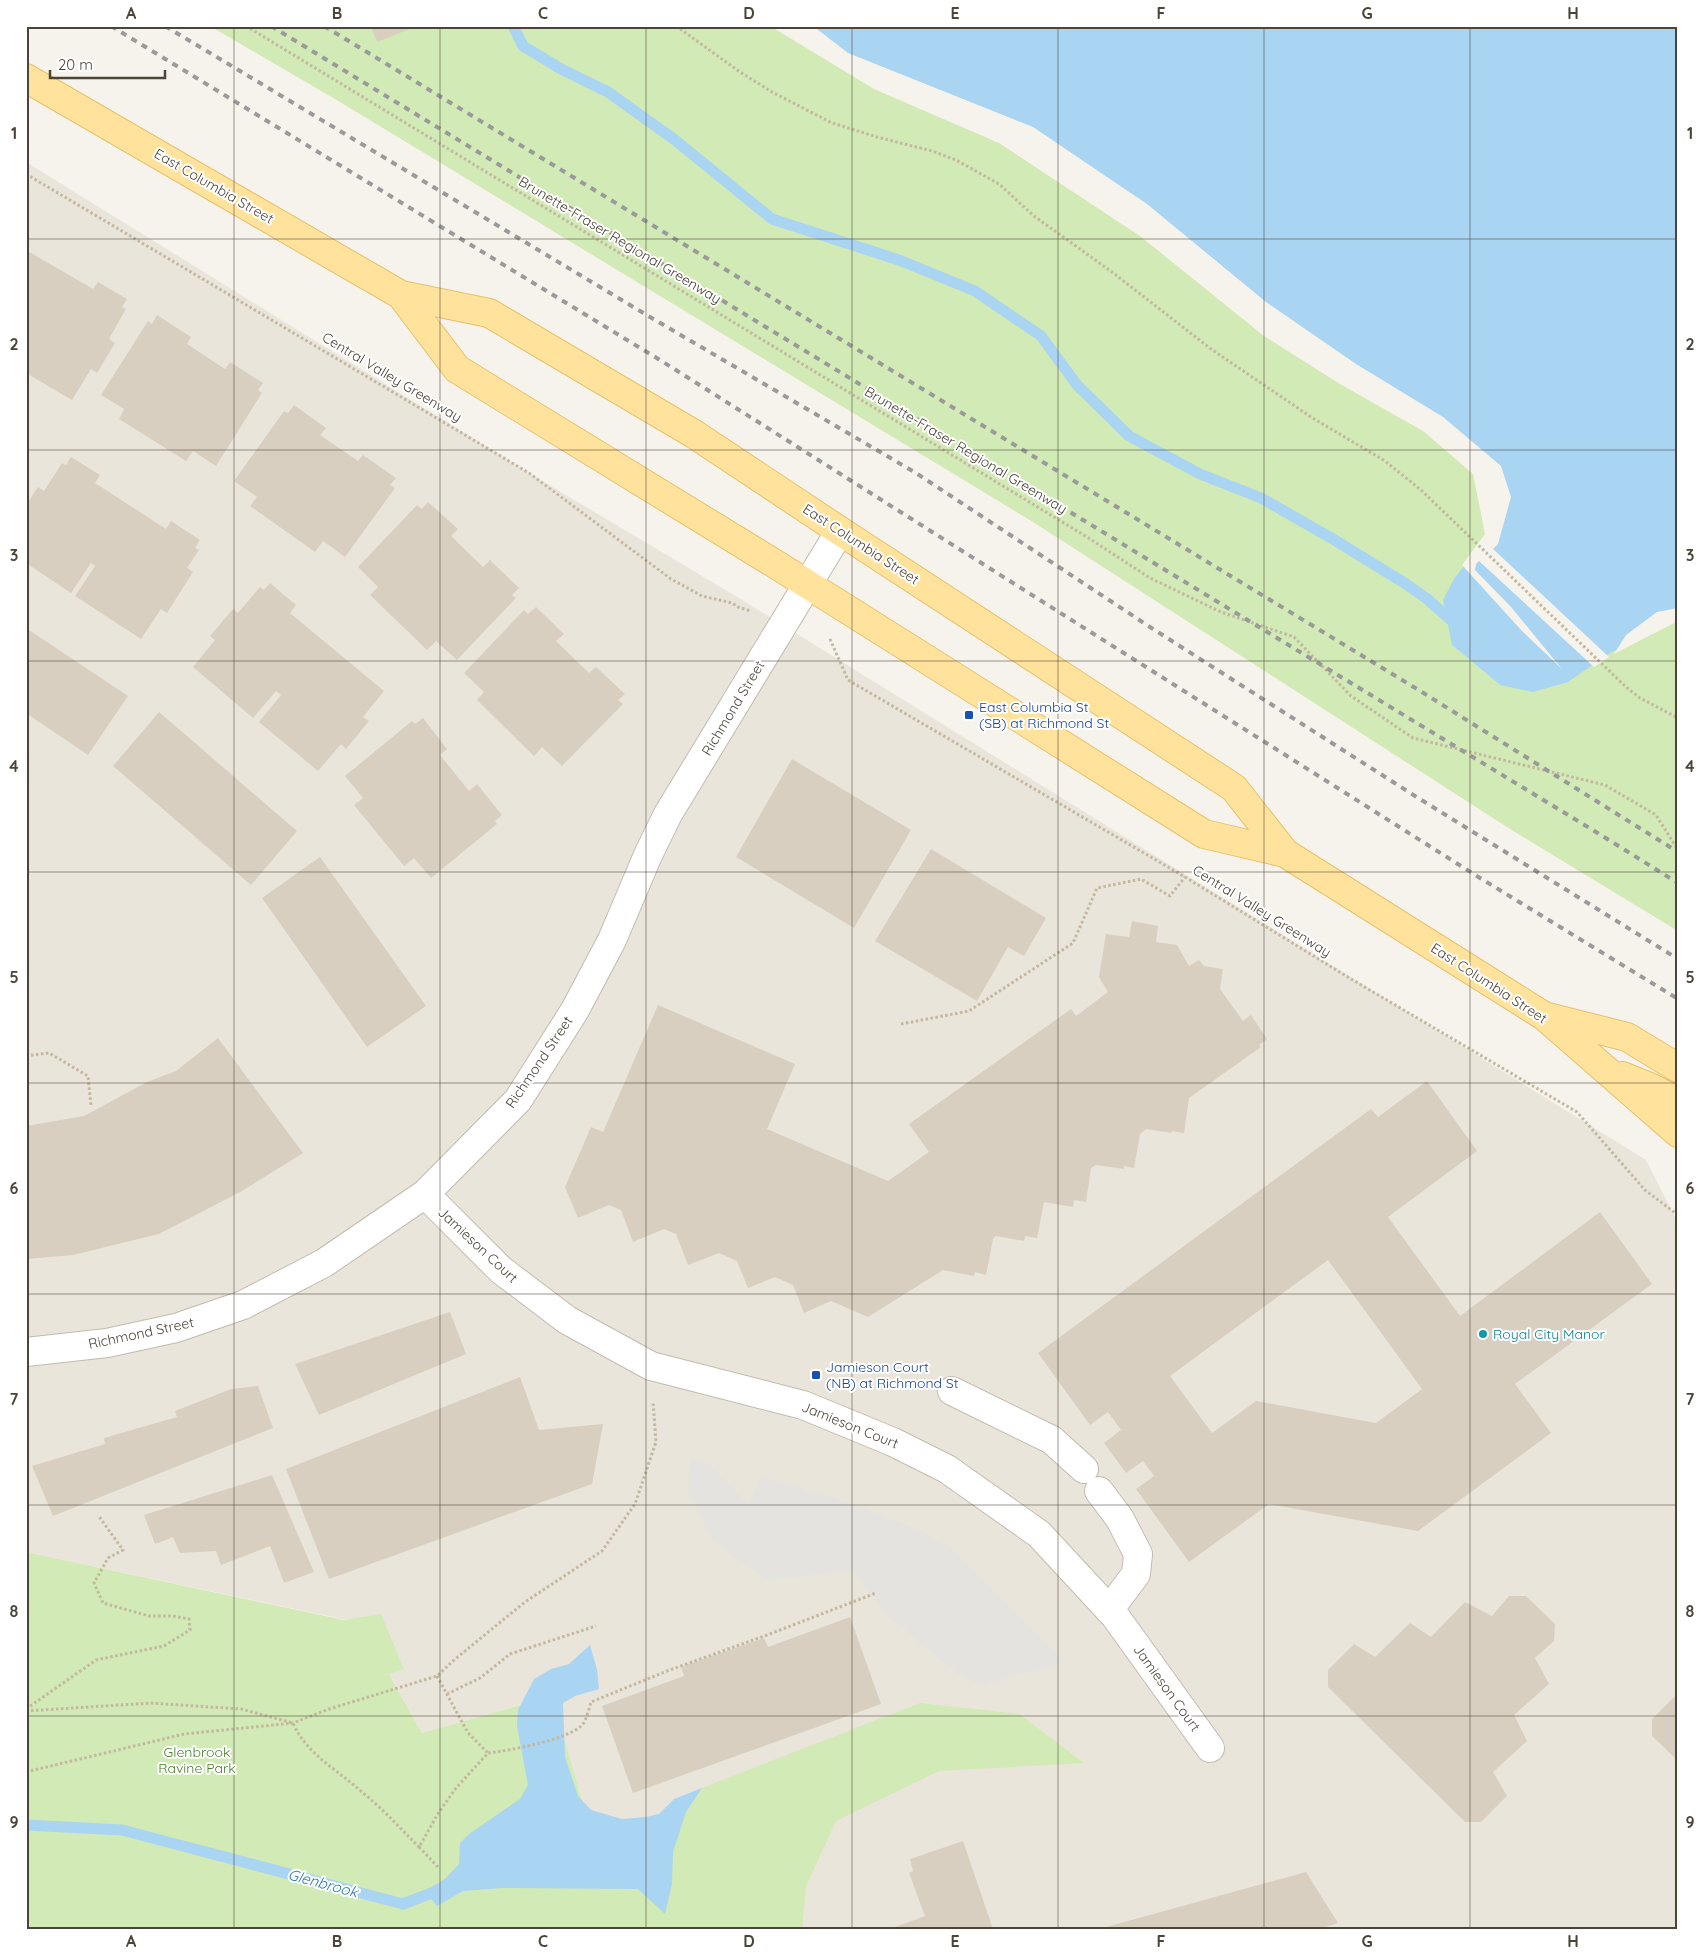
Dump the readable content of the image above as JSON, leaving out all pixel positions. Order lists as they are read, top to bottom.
{
  "streets": {
    "main road": ["East Columbia Street"],
    "street": ["Richmond Street", "Jamieson Court"],
    "path": ["Brunette-Fraser Regional Greenway", "Central Valley Greenway"]
  },
  "crossings": [
    ["East Columbia Street", "Richmond Street"],
    ["Richmond Street", "Jamieson Court"]
  ],
  "water": ["Glenbrook"],
  "parks": ["Glenbrook Ravine Park"],
  "places": {
    "transit": ["East Columbia St (SB) at Richmond St", "Jamieson Court (NB) at Richmond St"],
    "other": ["Royal City Manor"]
  },
  "scale_bar": "20 m",
  "grid": {
    "columns": [
      "A",
      "B",
      "C",
      "D",
      "E",
      "F",
      "G",
      "H"
    ],
    "rows": [
      "1",
      "2",
      "3",
      "4",
      "5",
      "6",
      "7",
      "8",
      "9"
    ]
  }
}
